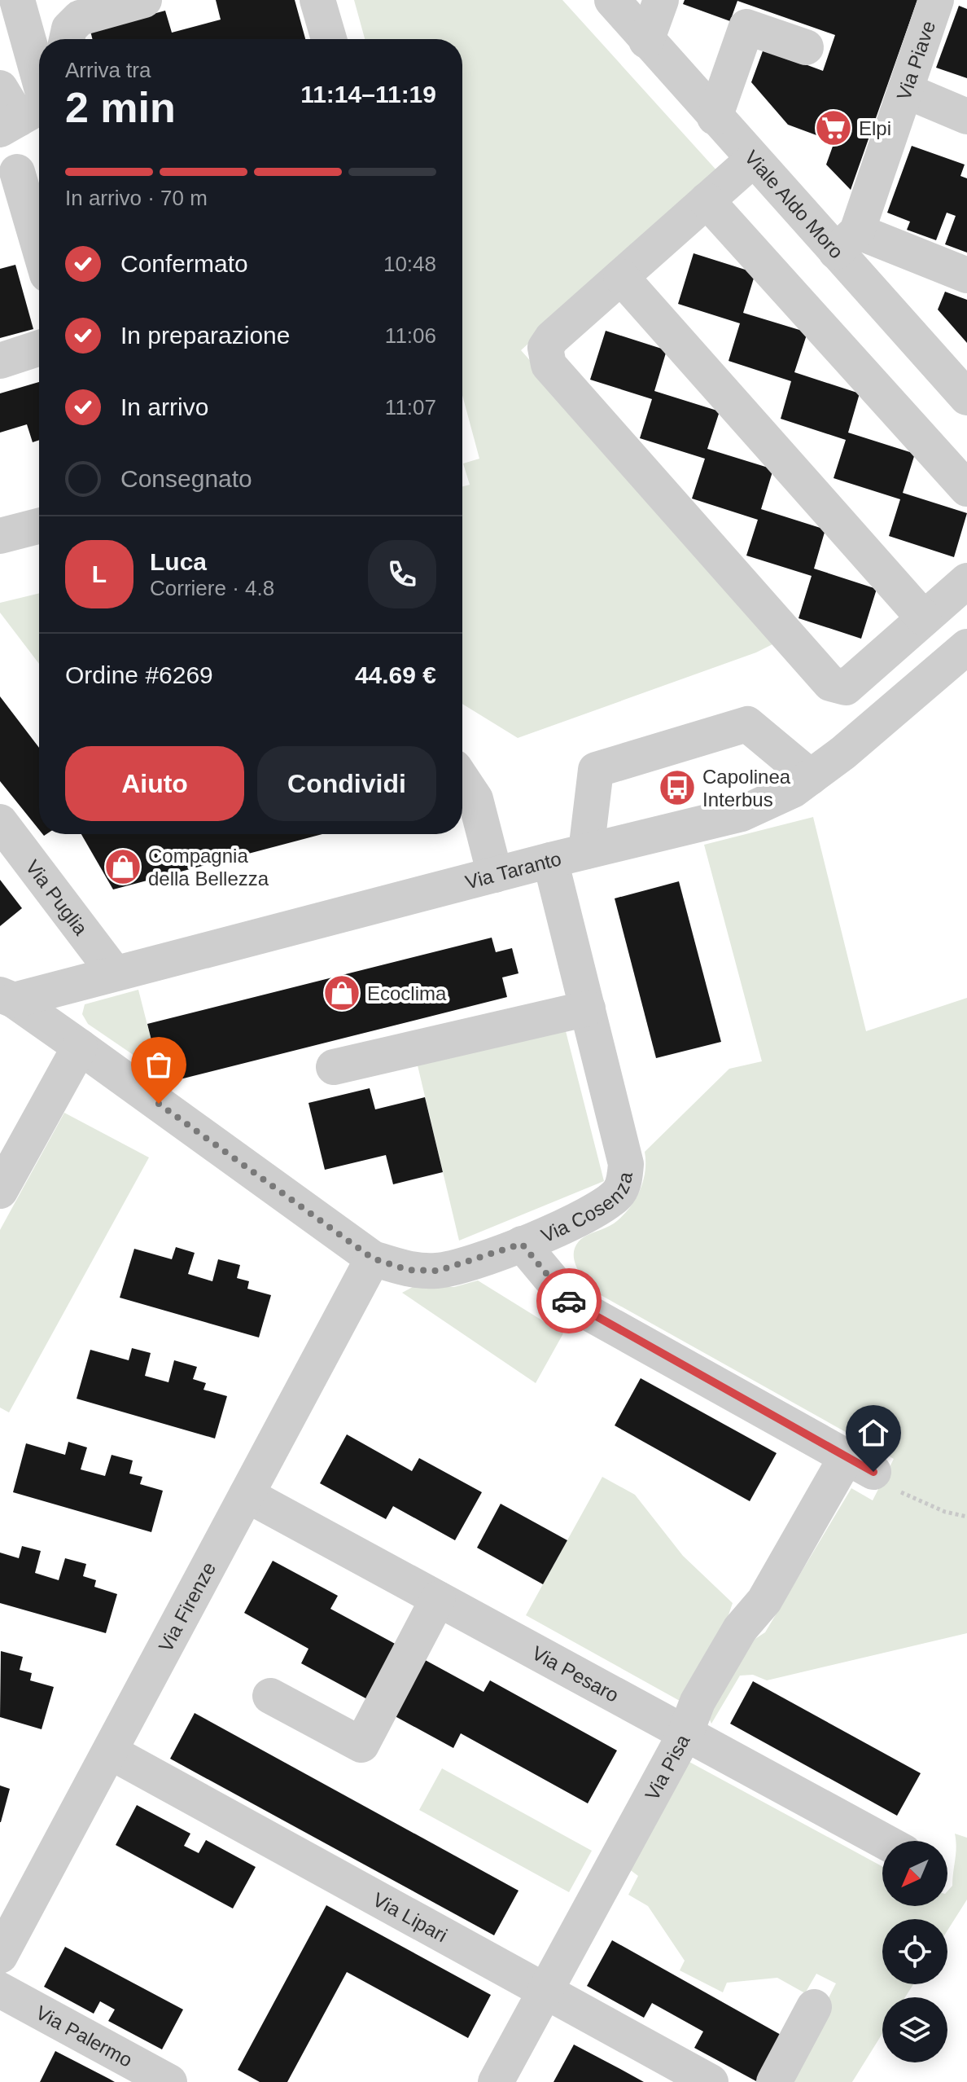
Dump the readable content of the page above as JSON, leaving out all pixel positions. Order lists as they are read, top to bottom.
{
  "streets": {
    "street": [
      "Via Piave",
      "Viale Aldo Moro",
      "Via Taranto",
      "Via Puglia",
      "Via Cosenza",
      "Via Firenze",
      "Via Pesaro",
      "Via Pisa",
      "Via Lipari",
      "Via Palermo"
    ]
  },
  "crossings": [
    ["Via Piave", "Viale Aldo Moro"],
    ["Via Taranto", "Via Puglia"],
    ["Via Taranto", "Via Cosenza"],
    ["Via Cosenza", "Via Firenze"],
    ["Via Firenze", "Via Pesaro"],
    ["Via Firenze", "Via Lipari"],
    ["Via Pesaro", "Via Pisa"],
    ["Via Pisa", "Via Lipari"]
  ],
  "places": {
    "supermarket": ["Elpi"],
    "bus stop": ["Capolinea Interbus"],
    "shop": ["Compagnia della Bellezza", "Ecoclima"]
  },
  "north": "bottom left",
  "page": {
    "heading": ["2 min", "Arriva tra", "11:14–11:19"],
    "panel": [
      "Luca",
      "Corriere · 4.8",
      "Ordine #6269",
      "44.69 €"
    ],
    "bar": "In arrivo · 70 m",
    "list": [
      ["Confermato", "10:48"],
      ["In preparazione", "11:06"],
      ["In arrivo", "11:07"],
      "Consegnato"
    ],
    "round": "L",
    "buttons": ["Aiuto", "Condividi"]
  }
}
